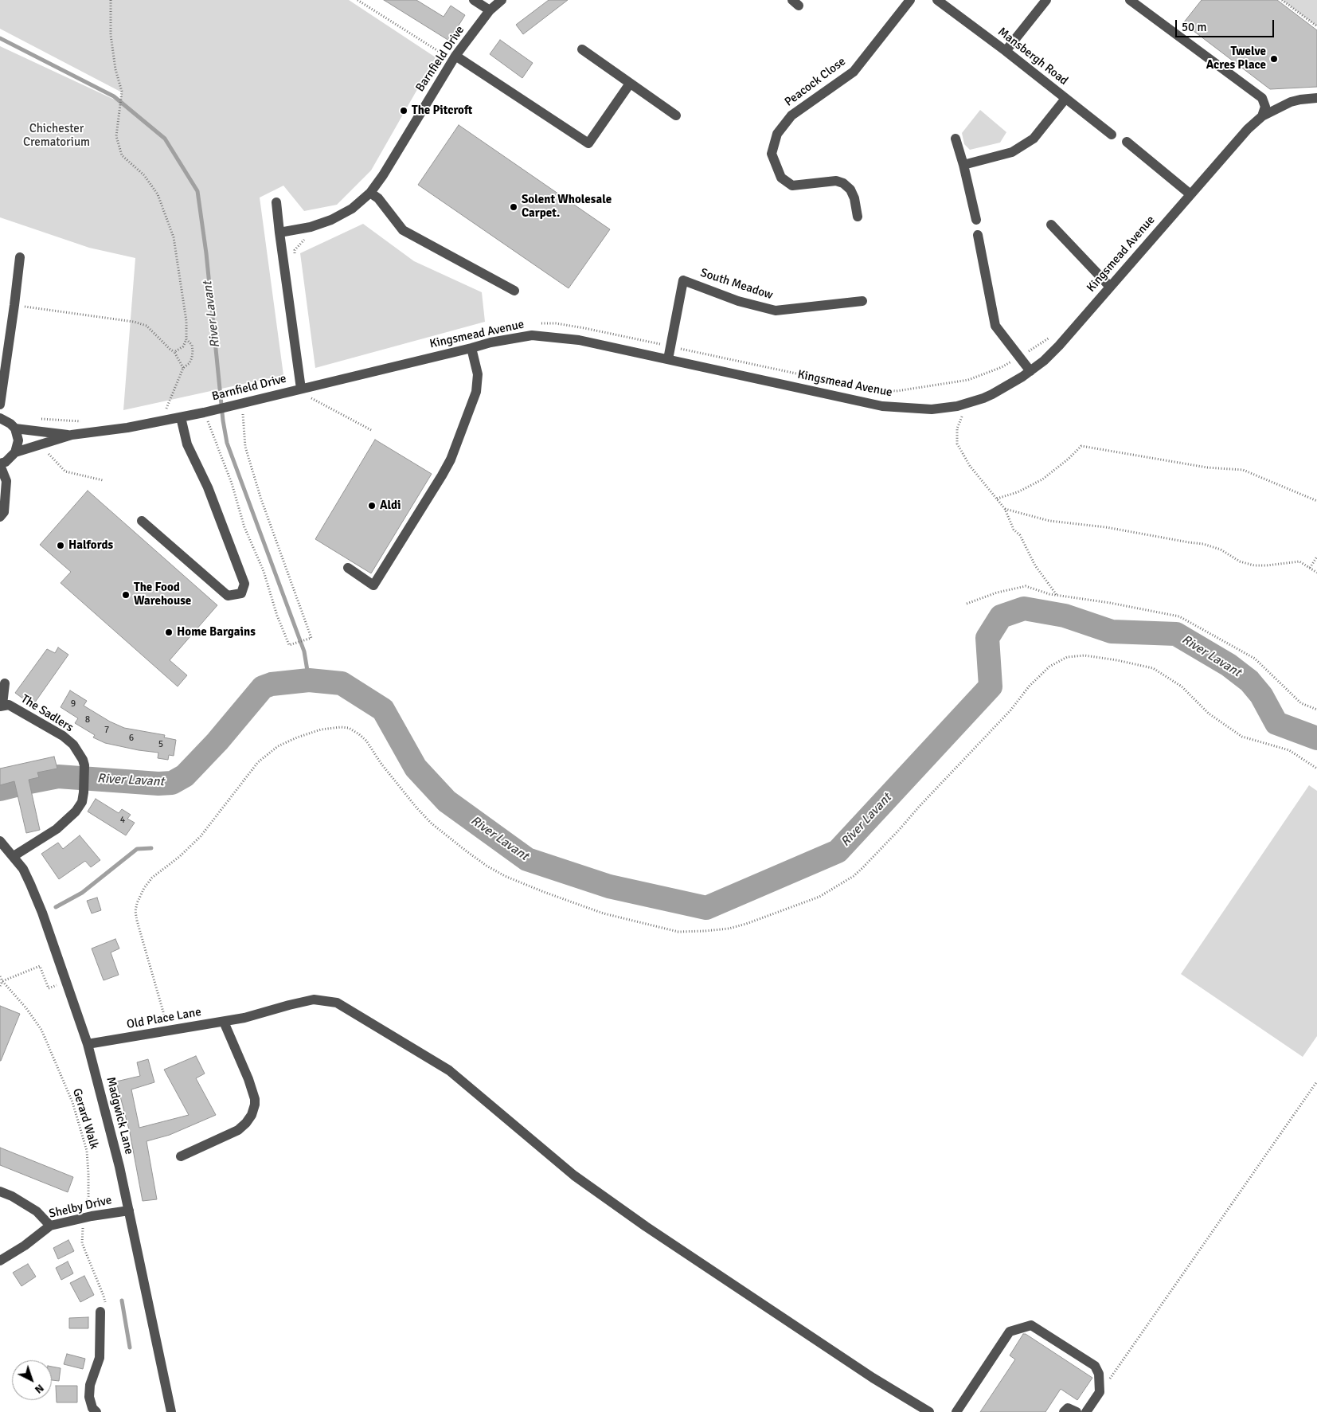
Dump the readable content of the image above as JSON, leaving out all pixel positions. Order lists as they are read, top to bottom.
{
  "streets": {
    "street": [
      "Mansbergh Road",
      "Barnfield Drive",
      "Peacock Close",
      "Kingsmead Avenue",
      "South Meadow",
      "The Sadlers",
      "Old Place Lane",
      "Madgwick Lane",
      "Shelby Drive"
    ],
    "path": ["Gerard Walk"]
  },
  "crossings": [
    ["Barnfield Drive", "Kingsmead Avenue"],
    ["Kingsmead Avenue", "South Meadow"],
    ["The Sadlers", "Madgwick Lane"],
    ["Old Place Lane", "Madgwick Lane"],
    ["Madgwick Lane", "Shelby Drive"],
    ["Gerard Walk", "Shelby Drive"]
  ],
  "water": ["River Lavant"],
  "parks": ["Chichester Crematorium"],
  "places": [
    "Twelve Acres Place",
    "The Pitcroft",
    "Solent Wholesale Carpet.",
    "Aldi",
    "Halfords",
    "The Food Warehouse",
    "Home Bargains"
  ],
  "house_numbers": [
    "9",
    "8",
    "7",
    "6",
    "5",
    "4"
  ],
  "scale_bar": "50 m",
  "north": "bottom right"
}
